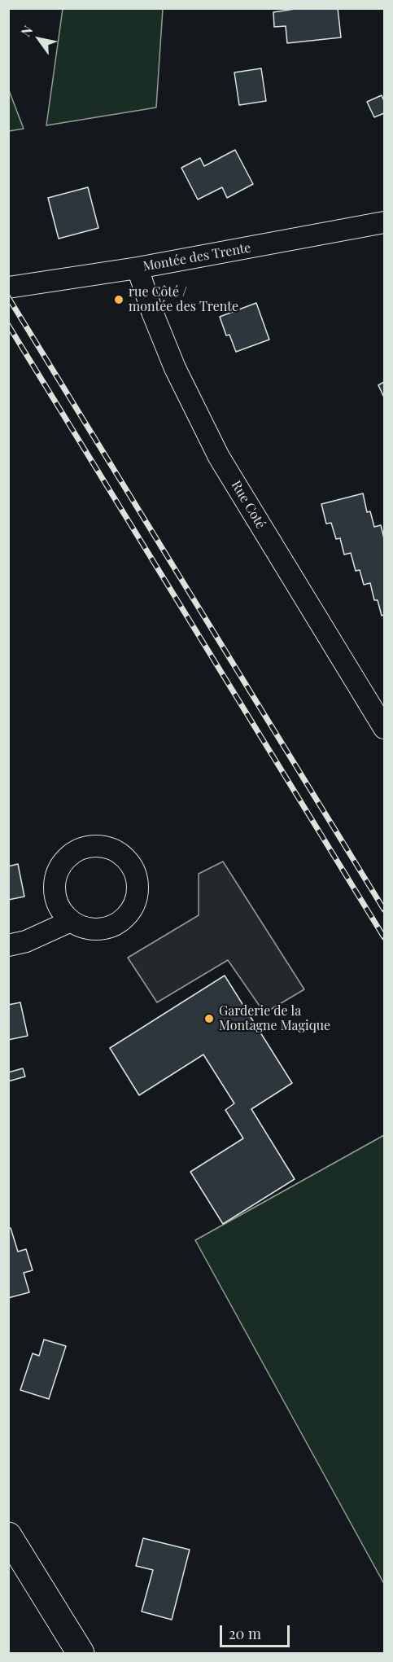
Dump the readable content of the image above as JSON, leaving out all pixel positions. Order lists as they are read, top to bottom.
{
  "streets": {
    "street": ["Montée des Trente", "Rue Coté"]
  },
  "crossings": [
    ["Montée des Trente", "Rue Coté"]
  ],
  "places": ["rue Côté / montée des Trente", "Garderie de la Montagne Magique"],
  "scale_bar": "20 m",
  "north": "top left"
}
